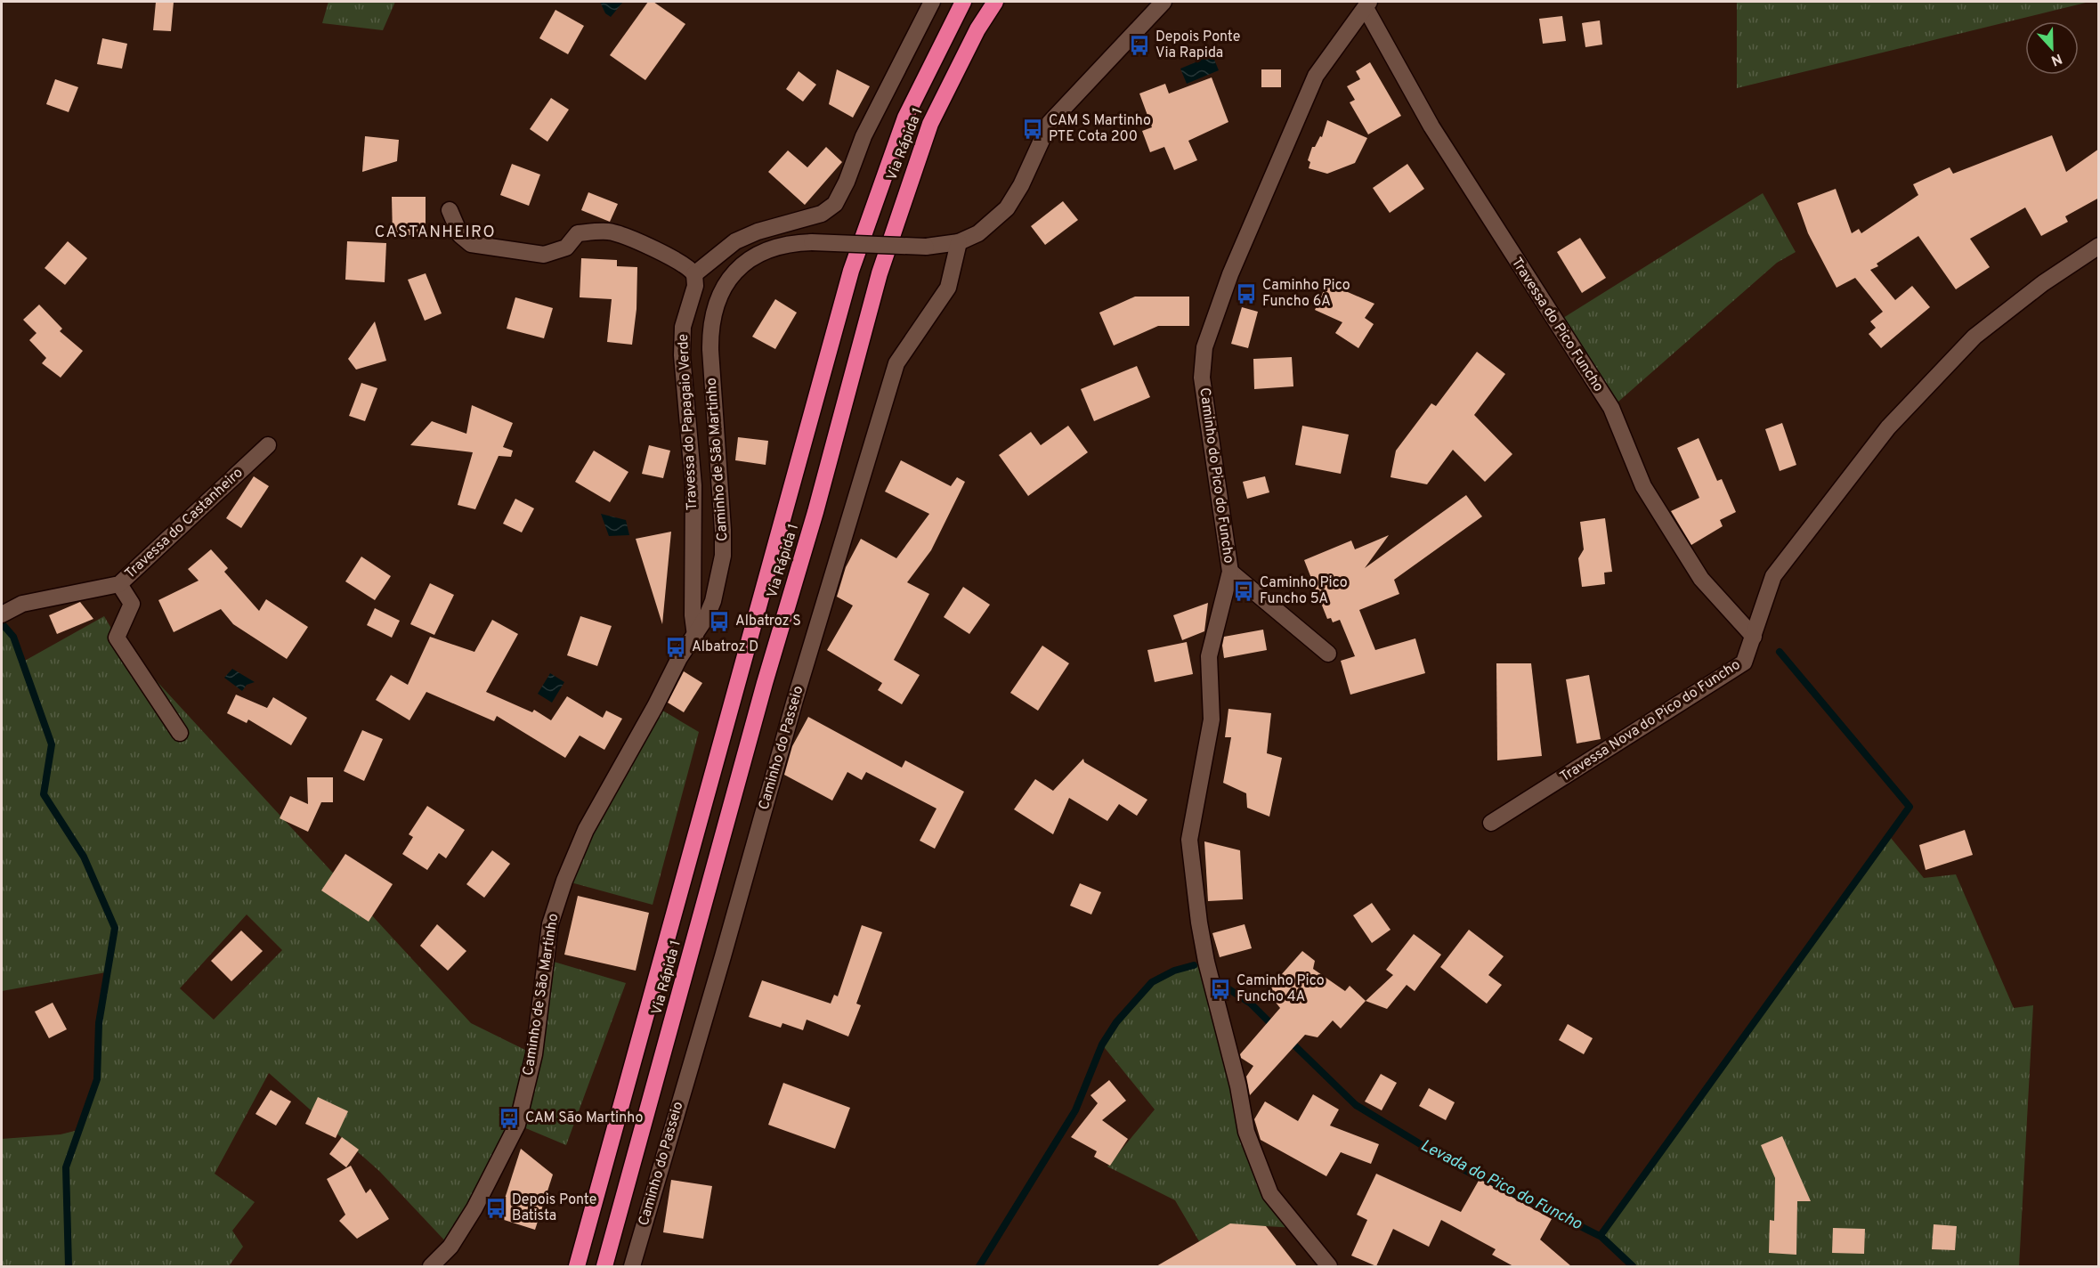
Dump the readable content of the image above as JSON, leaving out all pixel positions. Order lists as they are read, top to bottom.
{
  "streets": {
    "highway": ["Via Rápida 1"],
    "street": [
      "Travessa do Pico Funcho",
      "Travessa do Papagaio Verde",
      "Caminho de São Martinho",
      "Caminho do Pico do Funcho",
      "Travessa do Castanheiro",
      "Travessa Nova do Pico do Funcho",
      "Caminho do Passeio"
    ]
  },
  "crossings": [
    ["Travessa do Pico Funcho", "Caminho do Pico do Funcho"],
    ["Travessa do Pico Funcho", "Travessa Nova do Pico do Funcho"],
    ["Travessa do Papagaio Verde", "Caminho de São Martinho"],
    ["Caminho de São Martinho", "Caminho do Passeio"]
  ],
  "districts": ["CASTANHEIRO"],
  "water": ["Levada do Pico do Funcho"],
  "places": {
    "bus stop": [
      "Depois Ponte Via Rapida",
      "CAM S Martinho PTE Cota 200",
      "Caminho Pico Funcho 6A",
      "Caminho Pico Funcho 5A",
      "Albatroz S",
      "Albatroz D",
      "Caminho Pico Funcho 4A",
      "CAM São Martinho",
      "Depois Ponte Batista"
    ]
  },
  "north": "bottom"
}
